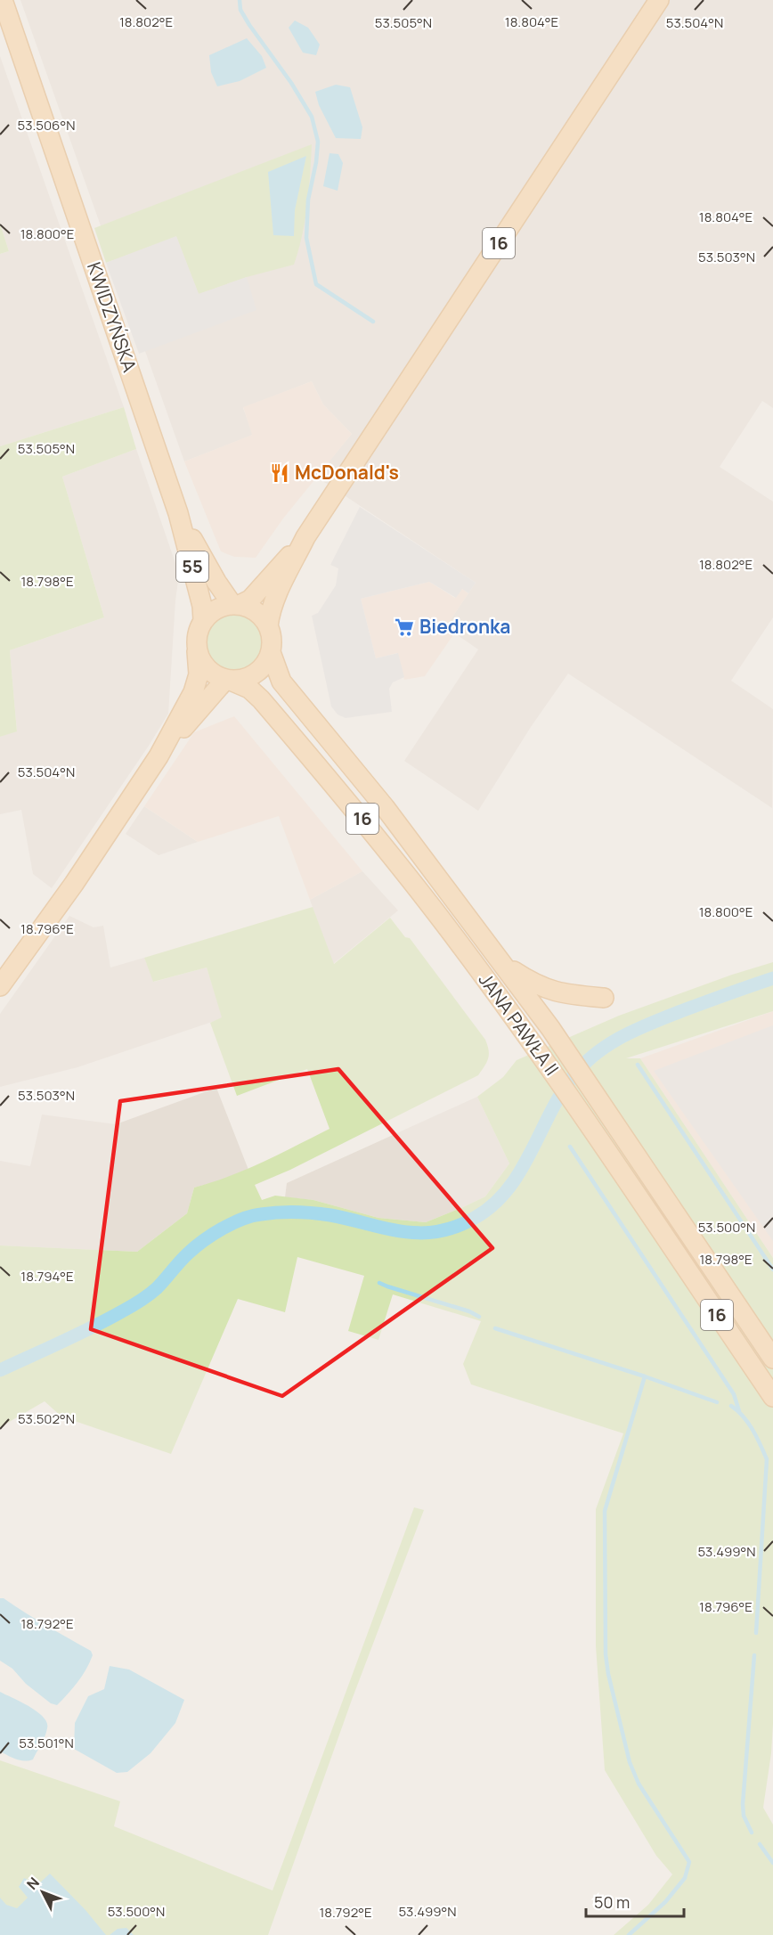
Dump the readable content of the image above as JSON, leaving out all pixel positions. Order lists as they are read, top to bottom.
{
  "streets": {
    "main road": [
      "16",
      "KWIDZYŃSKA",
      "55",
      "JANA PAWŁA II"
    ]
  },
  "crossings": [
    ["16", "55"],
    ["16", "JANA PAWŁA II"],
    ["KWIDZYŃSKA", "55"],
    ["55", "JANA PAWŁA II"]
  ],
  "places": {
    "restaurant": ["McDonald's"],
    "supermarket": ["Biedronka"]
  },
  "scale_bar": "50 m",
  "north": "top left",
  "coordinates": [
    "18.802°E",
    "18.804°E",
    "53.504°N",
    "53.505°N",
    "53.506°N",
    "18.800°E",
    "53.503°N",
    "18.798°E",
    "18.796°E",
    "53.500°N",
    "18.794°E",
    "53.502°N",
    "53.499°N",
    "18.792°E",
    "53.501°N"
  ]
}
